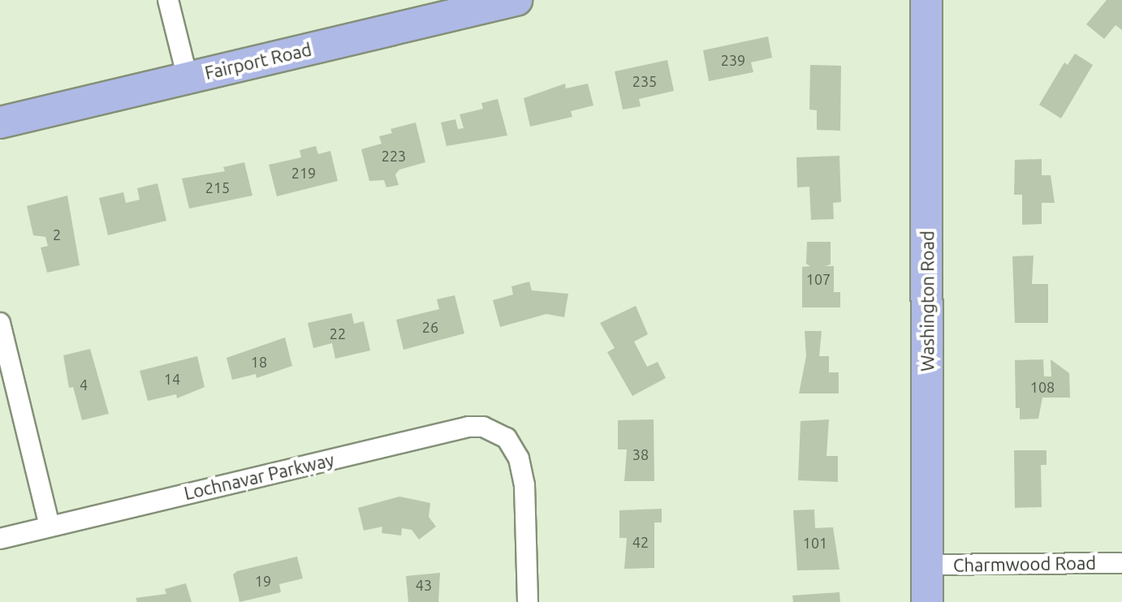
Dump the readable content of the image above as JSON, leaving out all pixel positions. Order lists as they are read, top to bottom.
{
  "streets": {
    "main road": ["Fairport Road", "Washington Road"],
    "street": ["Lochnavar Parkway", "Charmwood Road"]
  },
  "crossings": [
    ["Washington Road", "Charmwood Road"]
  ],
  "house_numbers": [
    "239",
    "235",
    "223",
    "219",
    "215",
    "2",
    "107",
    "26",
    "22",
    "18",
    "14",
    "4",
    "108",
    "38",
    "42",
    "101",
    "19",
    "43"
  ]
}
